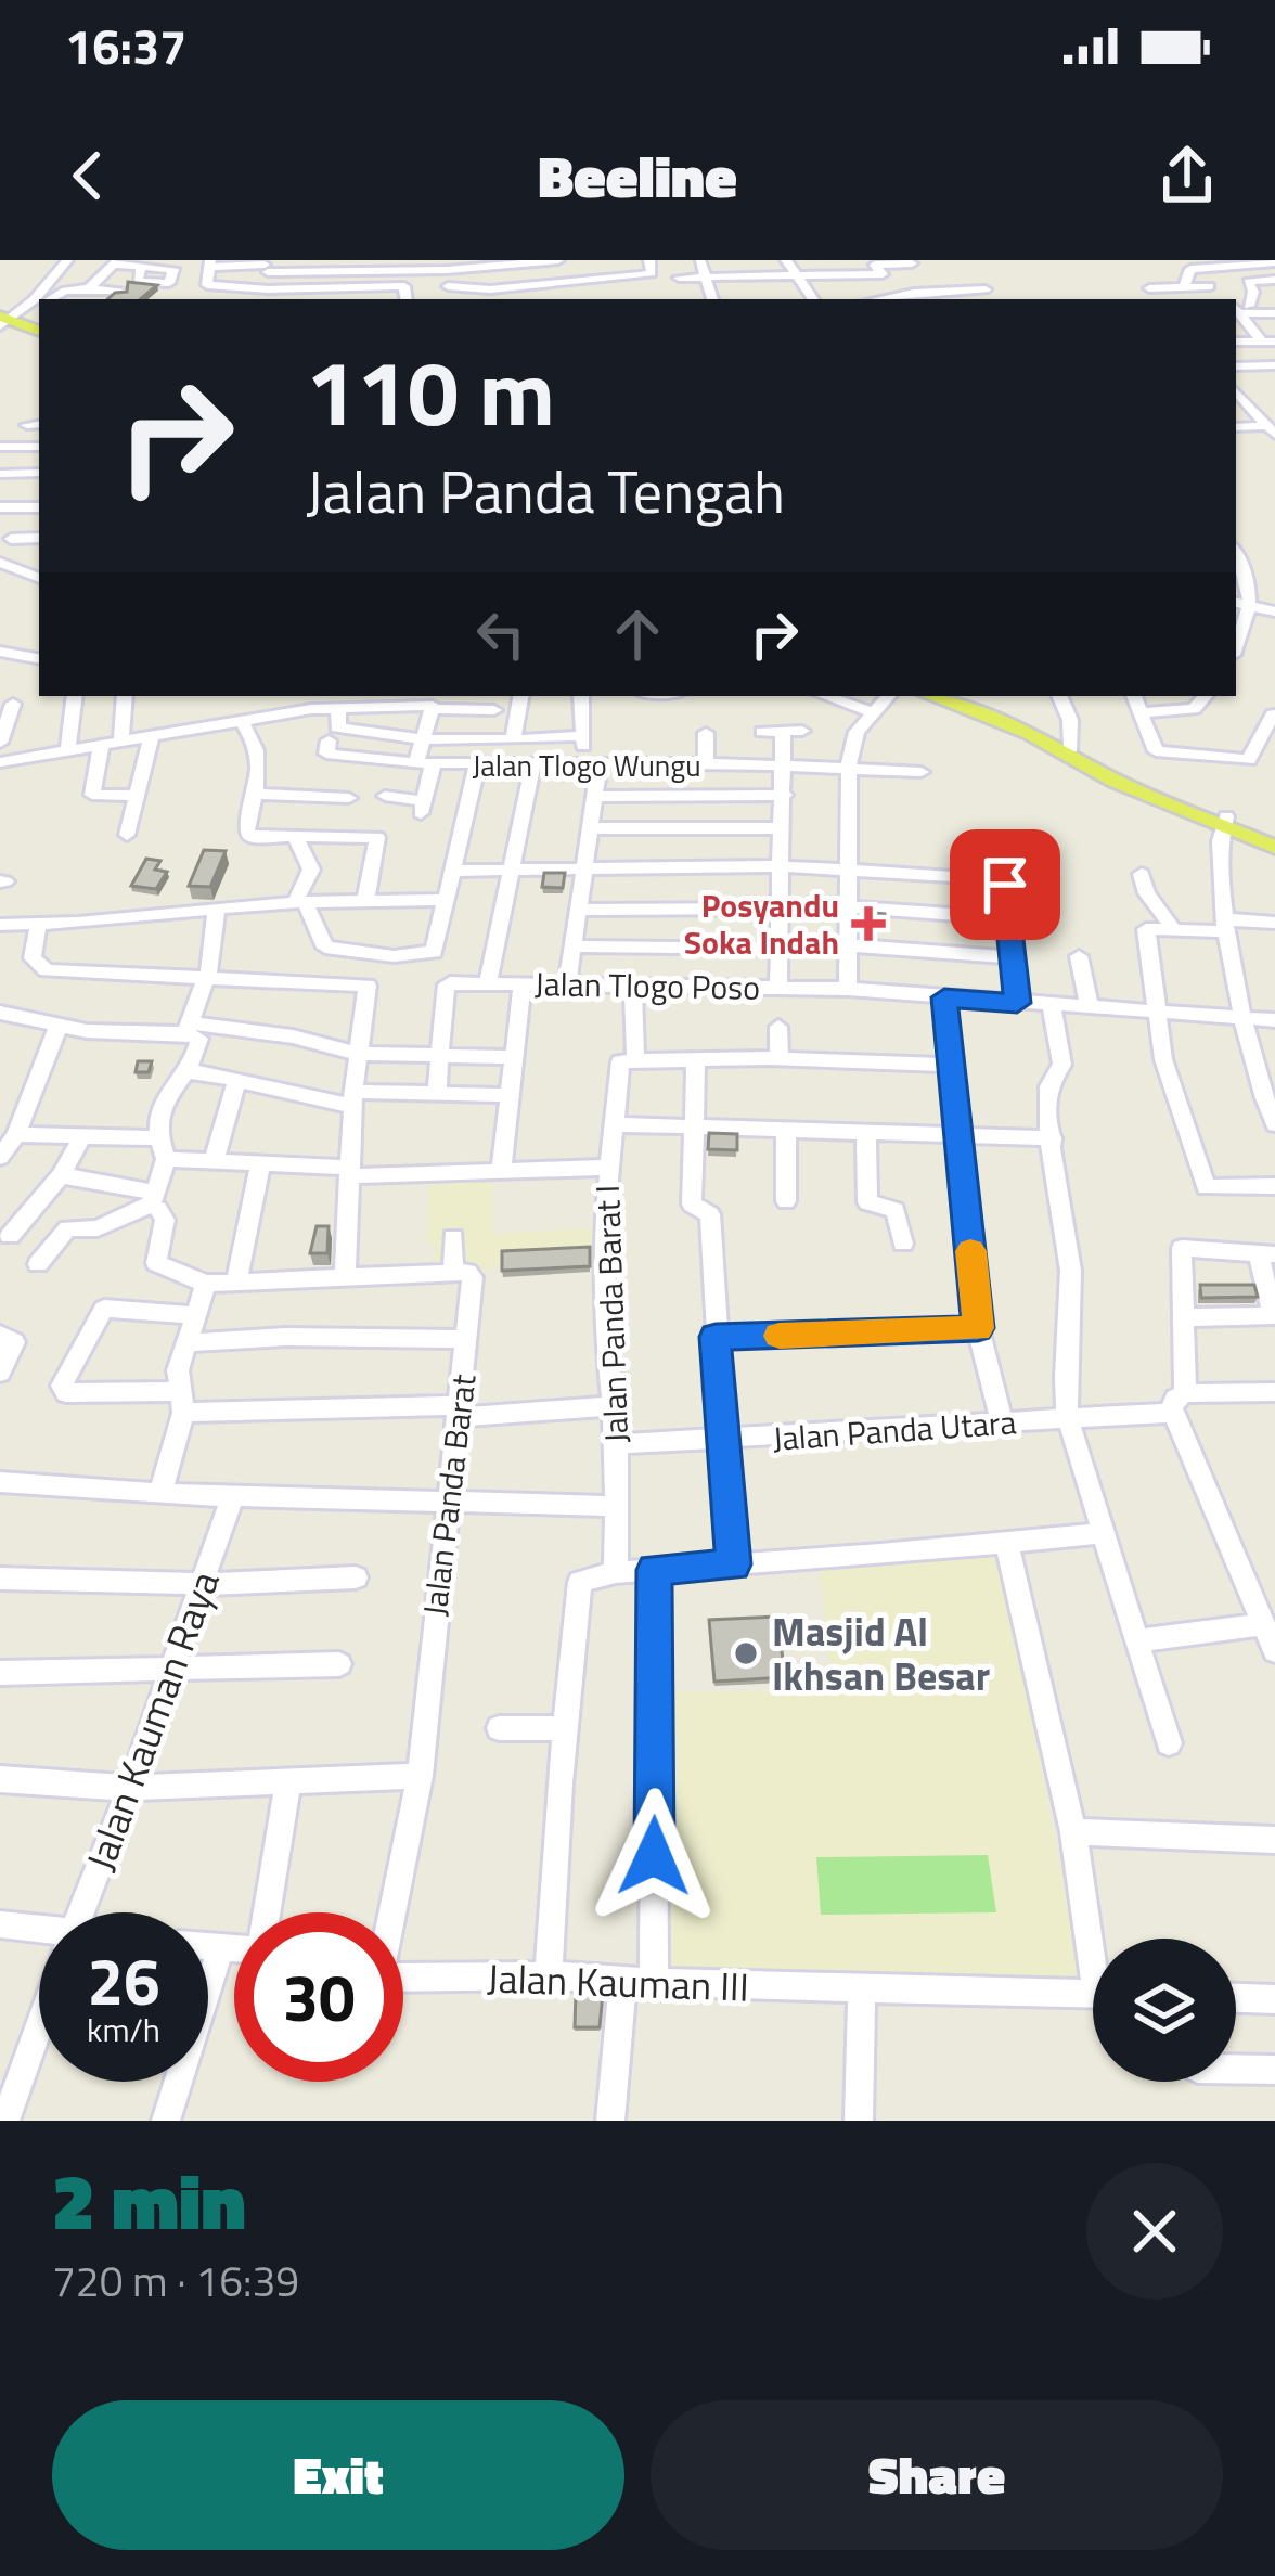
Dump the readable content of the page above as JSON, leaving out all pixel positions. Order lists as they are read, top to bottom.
{
  "streets": {
    "street": [
      "Jalan Tlogo Wungu",
      "Jalan Tlogo Poso",
      "Jalan Panda Barat I",
      "Jalan Panda Utara",
      "Jalan Panda Barat",
      "Jalan Kauman Raya",
      "Jalan Kauman III"
    ]
  },
  "crossings": [
    ["Jalan Tlogo Poso", "Jalan Panda Barat I"],
    ["Jalan Panda Barat I", "Jalan Panda Utara"]
  ],
  "places": {
    "health": ["Posyandu Soka Indah"],
    "other": ["Masjid Al Ikhsan Besar"]
  },
  "page": {
    "status": "16:37",
    "header": "Beeline",
    "turn": ["110 m", "Jalan Panda Tengah"],
    "speed": "26 km/h",
    "limit": "30",
    "heading": ["2 min", "720 m · 16:39"],
    "buttons": ["Exit", "Share"]
  }
}
